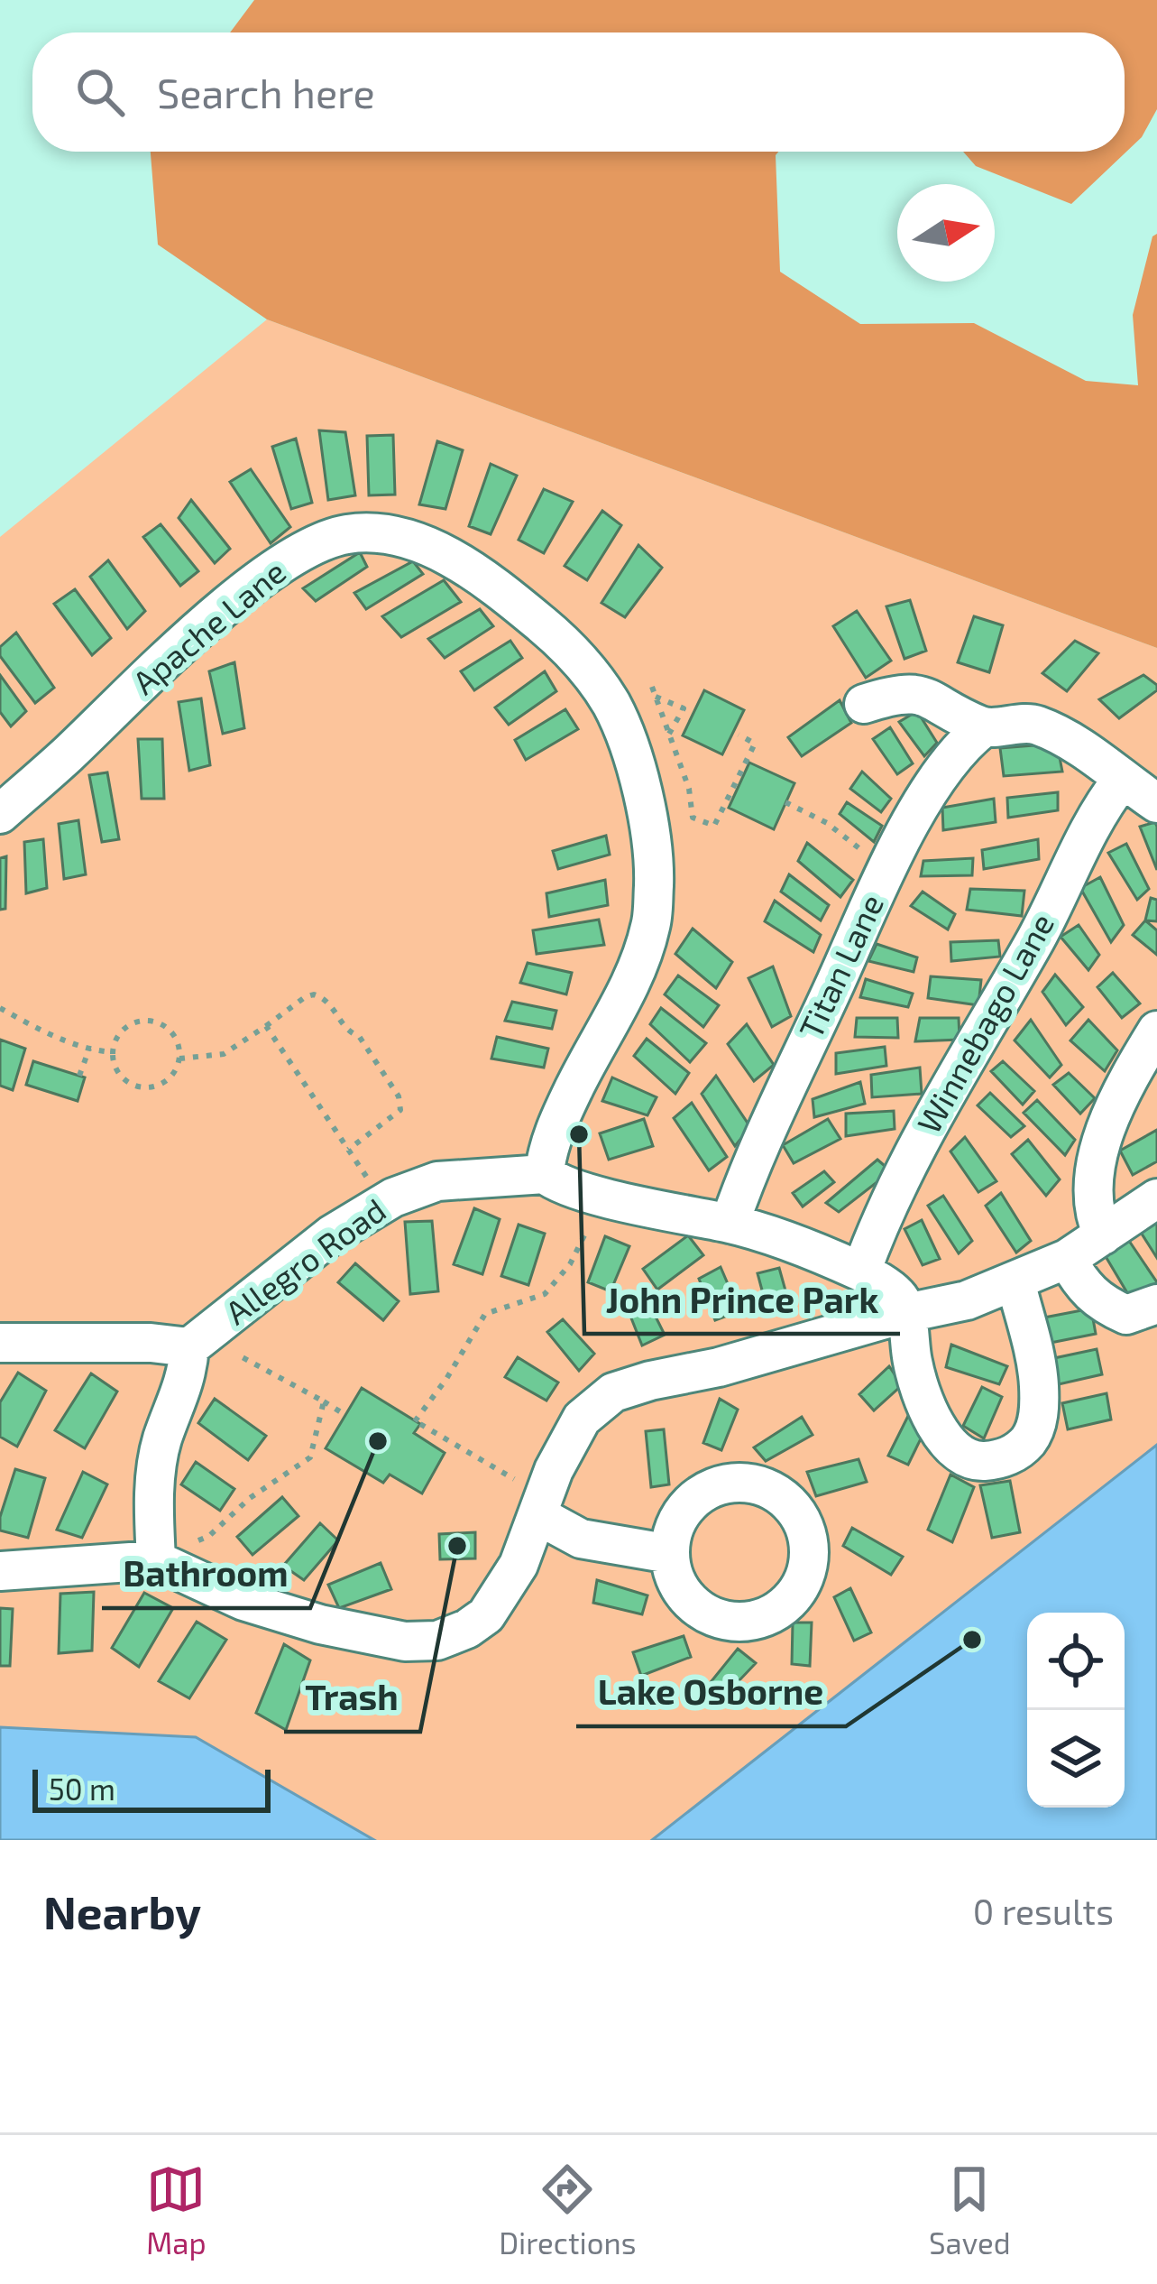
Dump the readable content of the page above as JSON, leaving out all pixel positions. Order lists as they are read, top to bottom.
{
  "streets": {
    "street": [
      "Apache Lane",
      "Titan Lane",
      "Winnebago Lane",
      "Allegro Road"
    ]
  },
  "crossings": [
    ["Apache Lane", "Allegro Road"],
    ["Titan Lane", "Allegro Road"],
    ["Winnebago Lane", "Allegro Road"]
  ],
  "places": [
    "John Prince Park",
    "Bathroom",
    "Trash",
    "Lake Osborne"
  ],
  "scale_bar": "50 m",
  "north": "right",
  "page": {
    "search": "Search here",
    "scale": "50 m",
    "heading": ["Nearby", "0 results"],
    "nav": ["Map", "Directions", "Saved"]
  }
}
